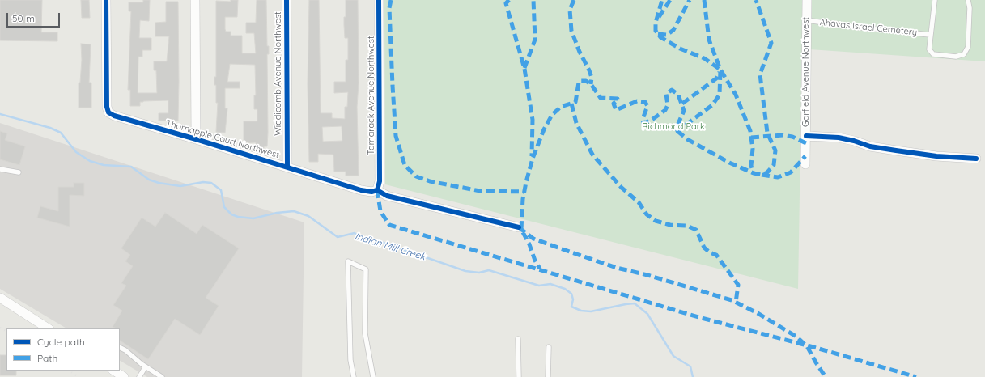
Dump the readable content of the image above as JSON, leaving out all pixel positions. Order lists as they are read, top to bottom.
{
  "streets": {
    "street": [
      "Garfield Avenue Northwest",
      "Widdicomb Avenue Northwest",
      "Tamarack Avenue Northwest",
      "Thornapple Court Northwest"
    ],
    "lane": ["Ahavas Israel Cemetery"]
  },
  "crossings": [
    ["Ahavas Israel Cemetery", "Garfield Avenue Northwest"],
    ["Widdicomb Avenue Northwest", "Thornapple Court Northwest"],
    ["Tamarack Avenue Northwest", "Thornapple Court Northwest"]
  ],
  "water": ["Indian Mill Creek"],
  "parks": ["Richmond Park"],
  "legend": ["Cycle path", "Path"],
  "scale_bar": "50 m"
}
